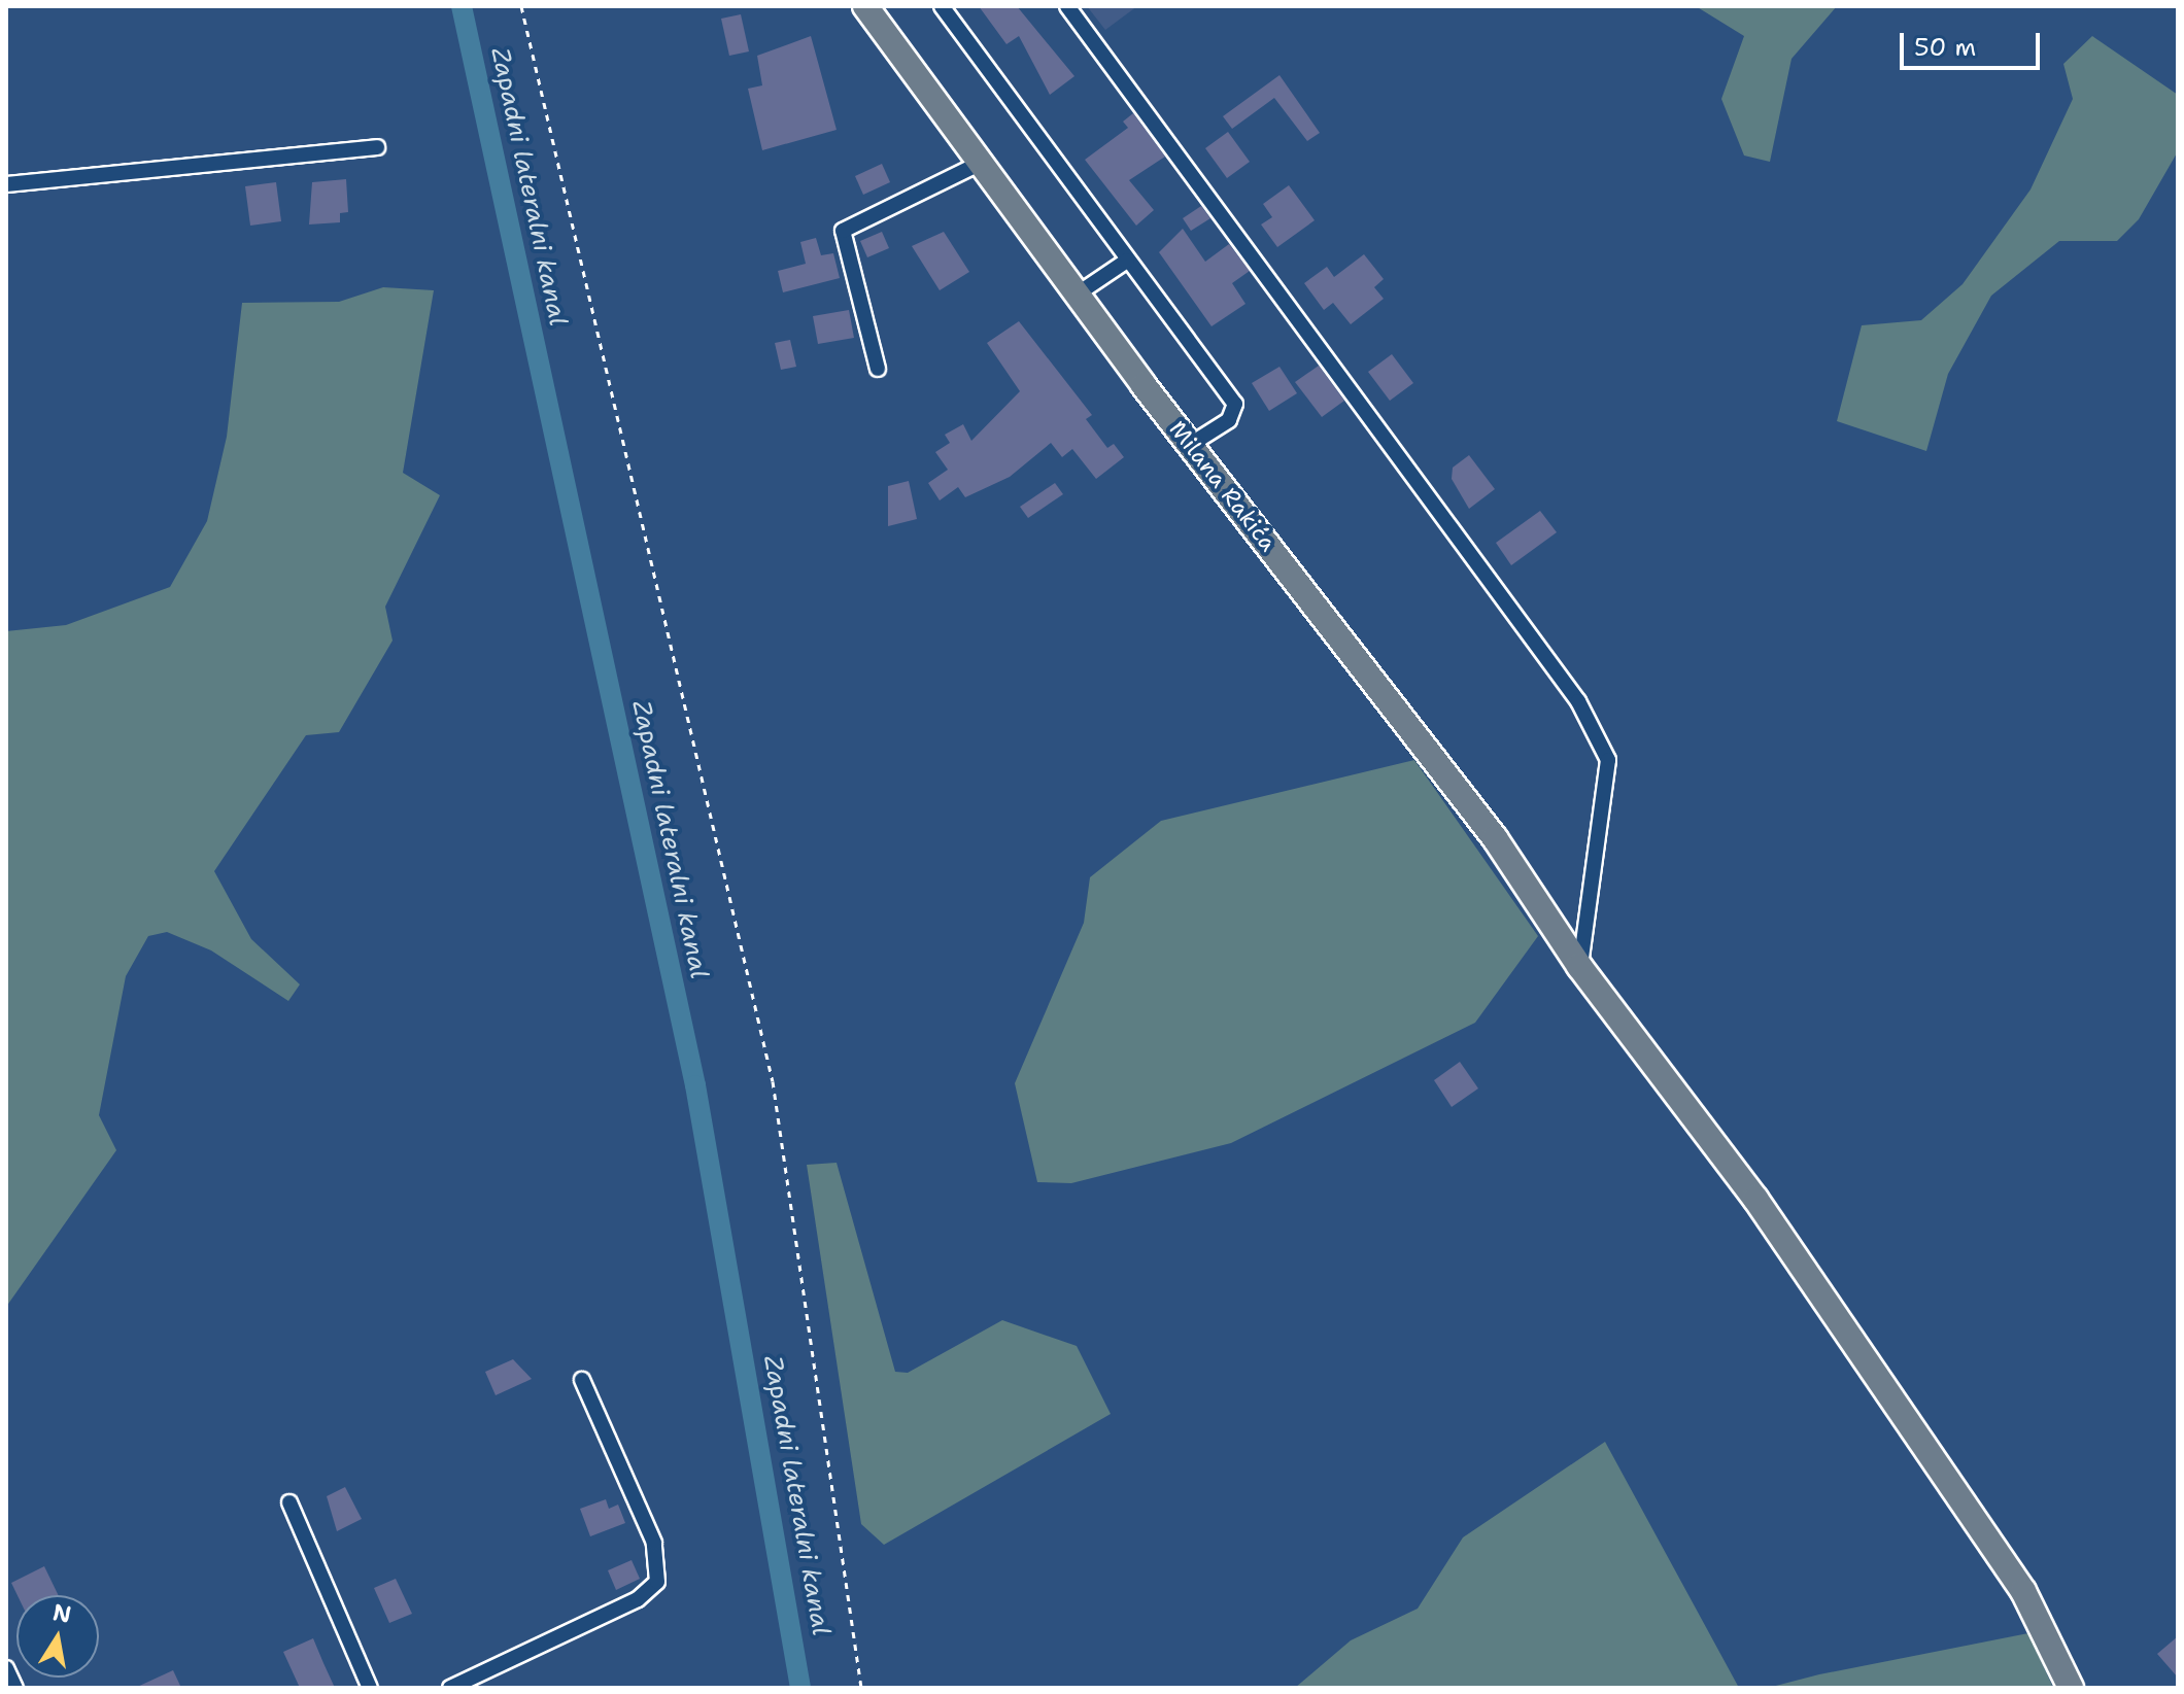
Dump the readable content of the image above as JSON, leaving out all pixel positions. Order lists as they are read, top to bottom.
{
  "streets": {
    "main road": ["Milana Rakića"]
  },
  "water": ["Zapadni lateralni kanal"],
  "scale_bar": "50 m",
  "north": "top"
}
